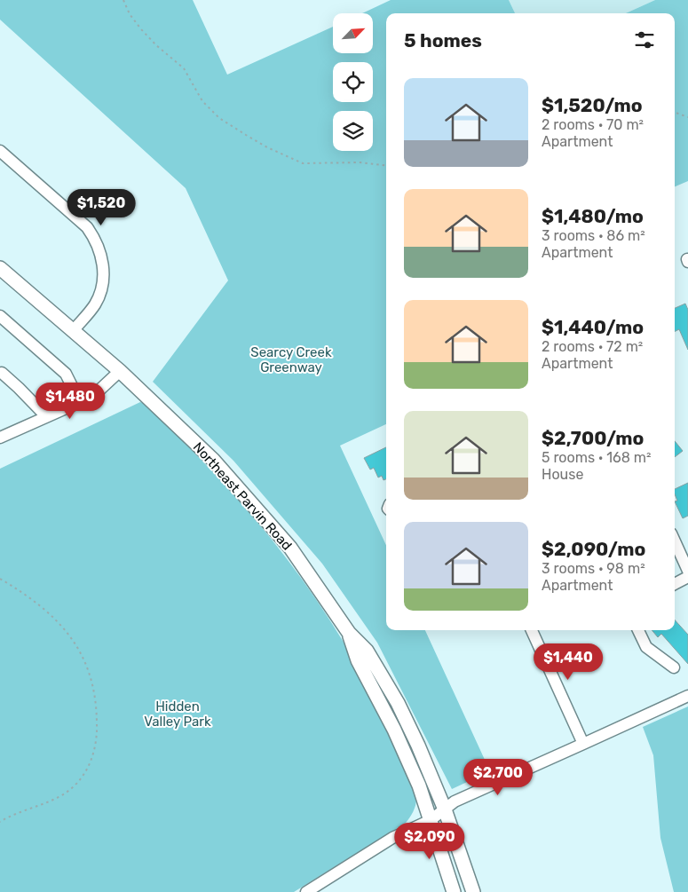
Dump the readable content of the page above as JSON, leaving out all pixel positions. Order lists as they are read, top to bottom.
{
  "streets": {
    "main road": ["Northeast Parvin Road"]
  },
  "parks": ["Searcy Creek Greenway", "Hidden Valley Park"],
  "north": "top right",
  "page": {
    "heading": "5 homes",
    "list": [
      {
        "name": "$1,520/mo",
        "note": "2 rooms · 70 m² · Apartment"
      },
      {
        "name": "$1,480/mo",
        "note": "3 rooms · 86 m² · Apartment"
      },
      {
        "name": "$1,440/mo",
        "note": "2 rooms · 72 m² · Apartment"
      },
      {
        "name": "$2,700/mo",
        "note": "5 rooms · 168 m² · House"
      },
      {
        "name": "$2,090/mo",
        "note": "3 rooms · 98 m² · Apartment"
      }
    ],
    "price": [
      "$1,520",
      "$1,480",
      "$1,440",
      "$2,700",
      "$2,090"
    ]
  }
}
